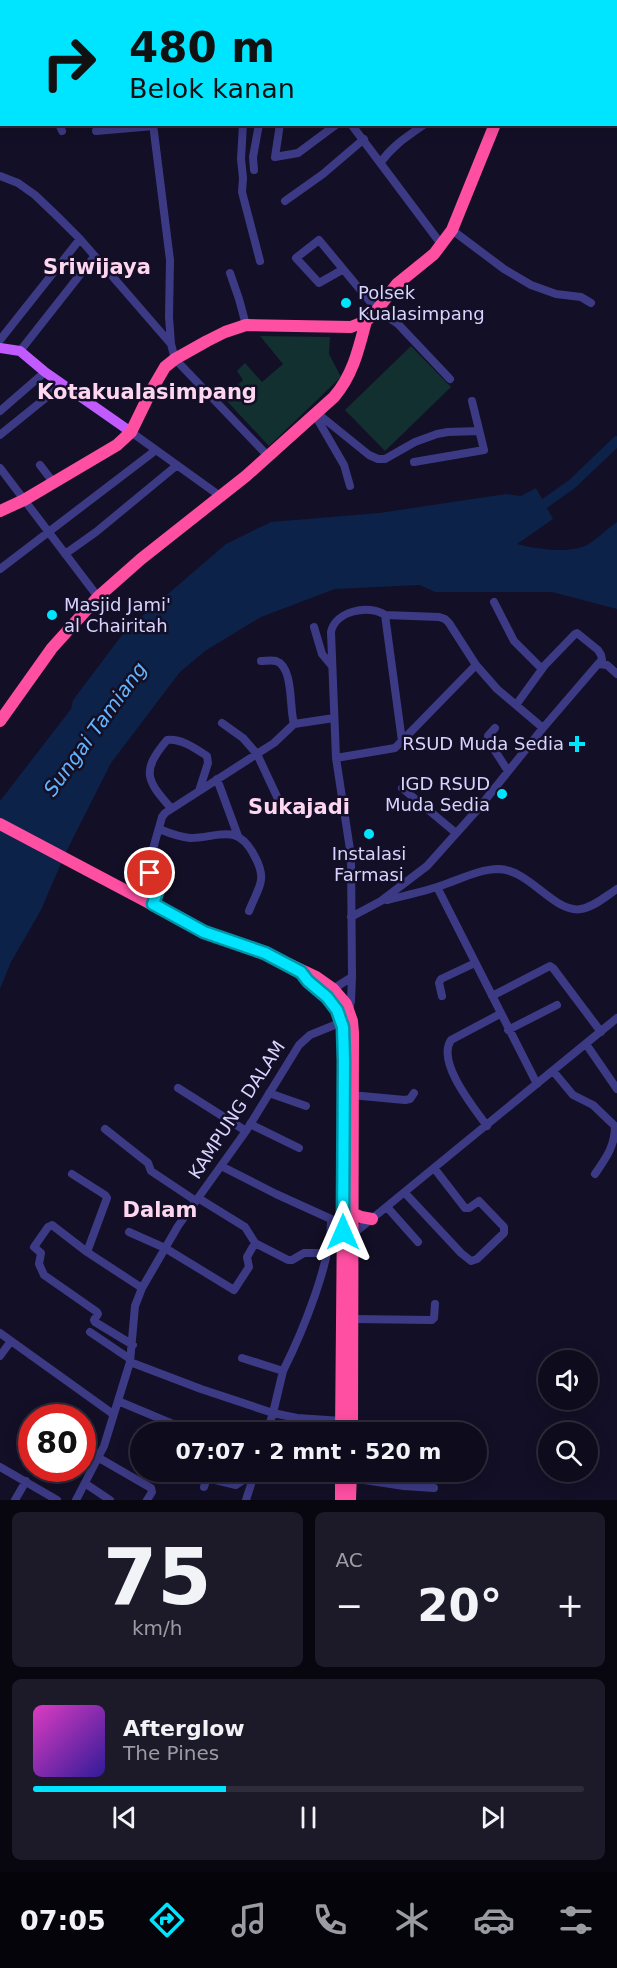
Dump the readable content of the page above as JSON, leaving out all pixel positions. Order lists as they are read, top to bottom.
{
  "streets": {
    "street": ["KAMPUNG DALAM"]
  },
  "districts": [
    "Sriwijaya",
    "Kotakualasimpang",
    "Sukajadi",
    "Dalam"
  ],
  "water": ["Sungai Tamiang"],
  "places": {
    "other": [
      "Polsek Kualasimpang",
      "Masjid Jami' al Chairitah",
      "IGD RSUD Muda Sedia",
      "Instalasi Farmasi"
    ],
    "health": ["RSUD Muda Sedia"]
  },
  "page": {
    "turn": ["480 m", "Belok kanan"],
    "limit": "80",
    "trip": "07:07 · 2 mnt · 520 m",
    "tile": [
      ["75", "km/h"],
      "AC"
    ],
    "heat": ["−", "20°", "+"],
    "song": ["Afterglow", "The Pines"],
    "tabs": "07:05"
  }
}
